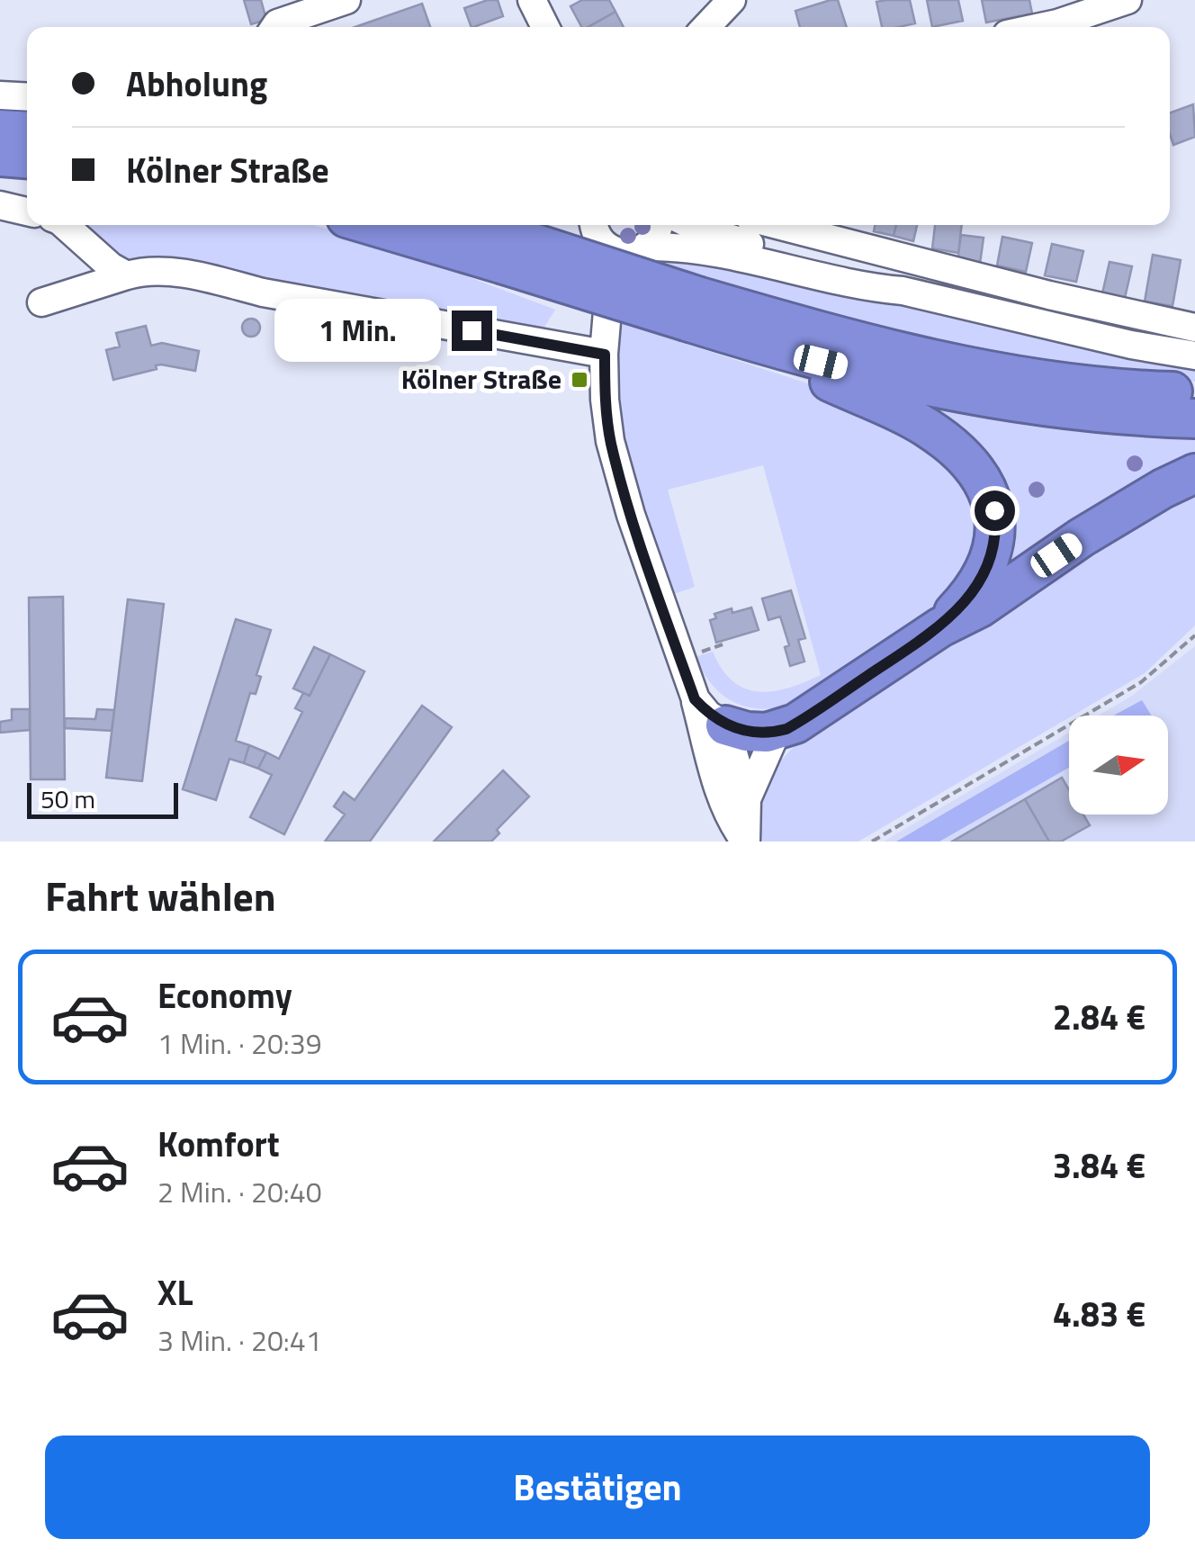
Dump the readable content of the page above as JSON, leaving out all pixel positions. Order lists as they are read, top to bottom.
{
  "places": {
    "transit": ["Kölner Straße"]
  },
  "scale_bar": "50 m",
  "north": "right",
  "page": {
    "banner": ["Abholung", "Kölner Straße"],
    "bubble": "1 Min.",
    "scale": "50 m",
    "heading": "Fahrt wählen",
    "list": [
      {
        "name": "Economy",
        "note": "1 Min. · 20:39",
        "value": "2.84 €"
      },
      {
        "name": "Komfort",
        "note": "2 Min. · 20:40",
        "value": "3.84 €"
      },
      {
        "name": "XL",
        "note": "3 Min. · 20:41",
        "value": "4.83 €"
      }
    ],
    "buttons": "Bestätigen"
  }
}
